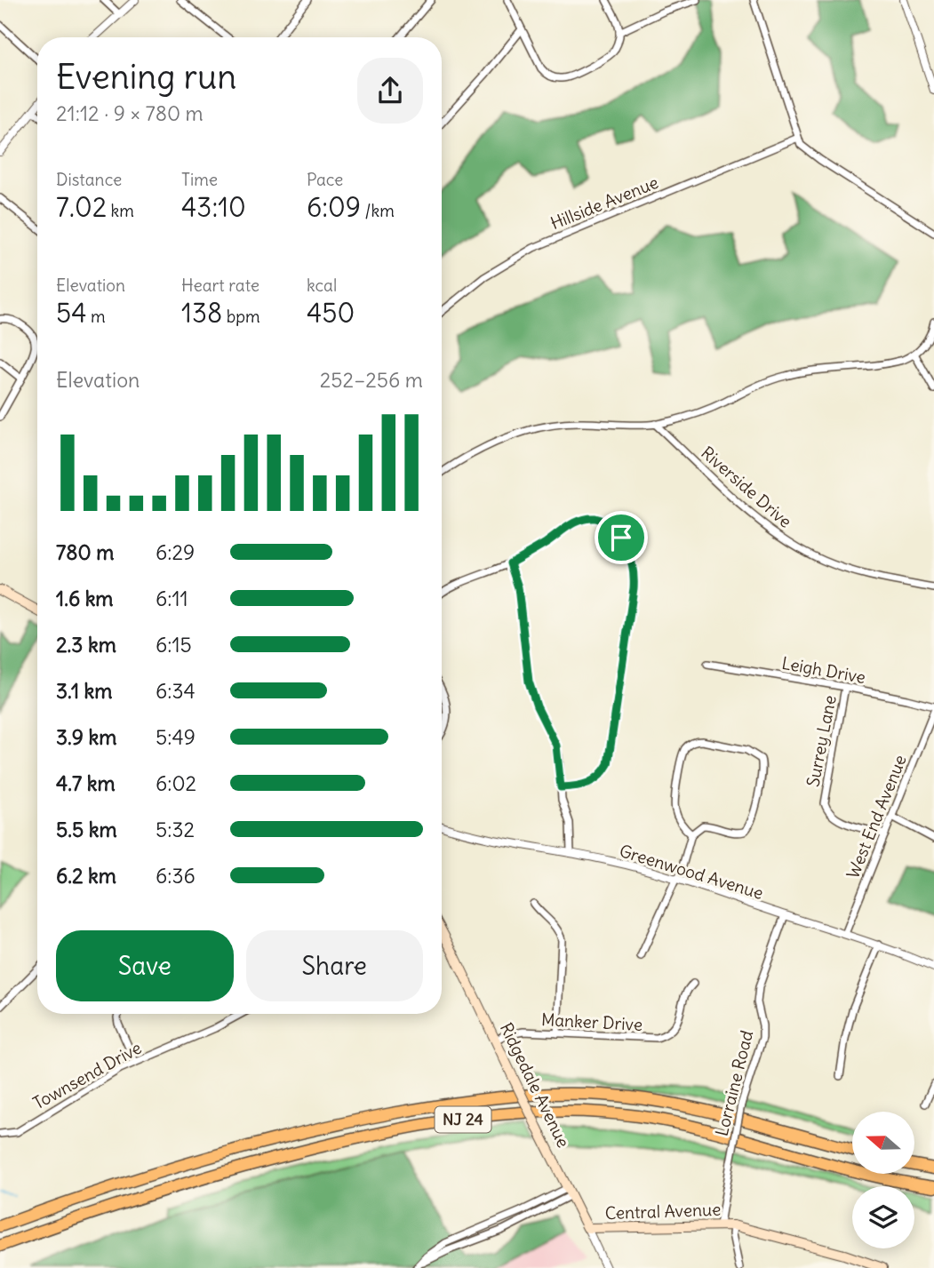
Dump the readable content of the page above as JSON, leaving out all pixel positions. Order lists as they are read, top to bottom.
{
  "streets": {
    "highway": ["NJ 24"],
    "main road": ["Ridgedale Avenue", "Central Avenue"],
    "street": [
      "Hillside Avenue",
      "Riverside Drive",
      "Leigh Drive",
      "Surrey Lane",
      "West End Avenue",
      "Greenwood Avenue",
      "Manker Drive",
      "Townsend Drive",
      "Lorraine Road"
    ]
  },
  "crossings": [
    ["Leigh Drive", "Surrey Lane"],
    ["Leigh Drive", "West End Avenue"],
    ["Surrey Lane", "West End Avenue"],
    ["West End Avenue", "Greenwood Avenue"],
    ["Greenwood Avenue", "Lorraine Road"],
    ["Manker Drive", "Ridgedale Avenue"],
    ["Lorraine Road", "Central Avenue"],
    ["Ridgedale Avenue", "Central Avenue"]
  ],
  "north": "left",
  "page": {
    "heading": ["Evening run", "21:12 · 9 × 780 m"],
    "stats": [
      ["Distance", "7.02 km"],
      ["Time", "43:10"],
      ["Pace", "6:09 /km"],
      ["Elevation", "54 m"],
      ["Heart rate", "138 bpm"],
      ["kcal", "450"]
    ],
    "chart": ["Elevation", "252–256 m"],
    "list": [
      {
        "name": "780 m",
        "note": "6:29"
      },
      {
        "name": "1.6 km",
        "note": "6:11"
      },
      {
        "name": "2.3 km",
        "note": "6:15"
      },
      {
        "name": "3.1 km",
        "note": "6:34"
      },
      {
        "name": "3.9 km",
        "note": "5:49"
      },
      {
        "name": "4.7 km",
        "note": "6:02"
      },
      {
        "name": "5.5 km",
        "note": "5:32"
      },
      {
        "name": "6.2 km",
        "note": "6:36"
      }
    ],
    "buttons": ["Save", "Share"]
  }
}
